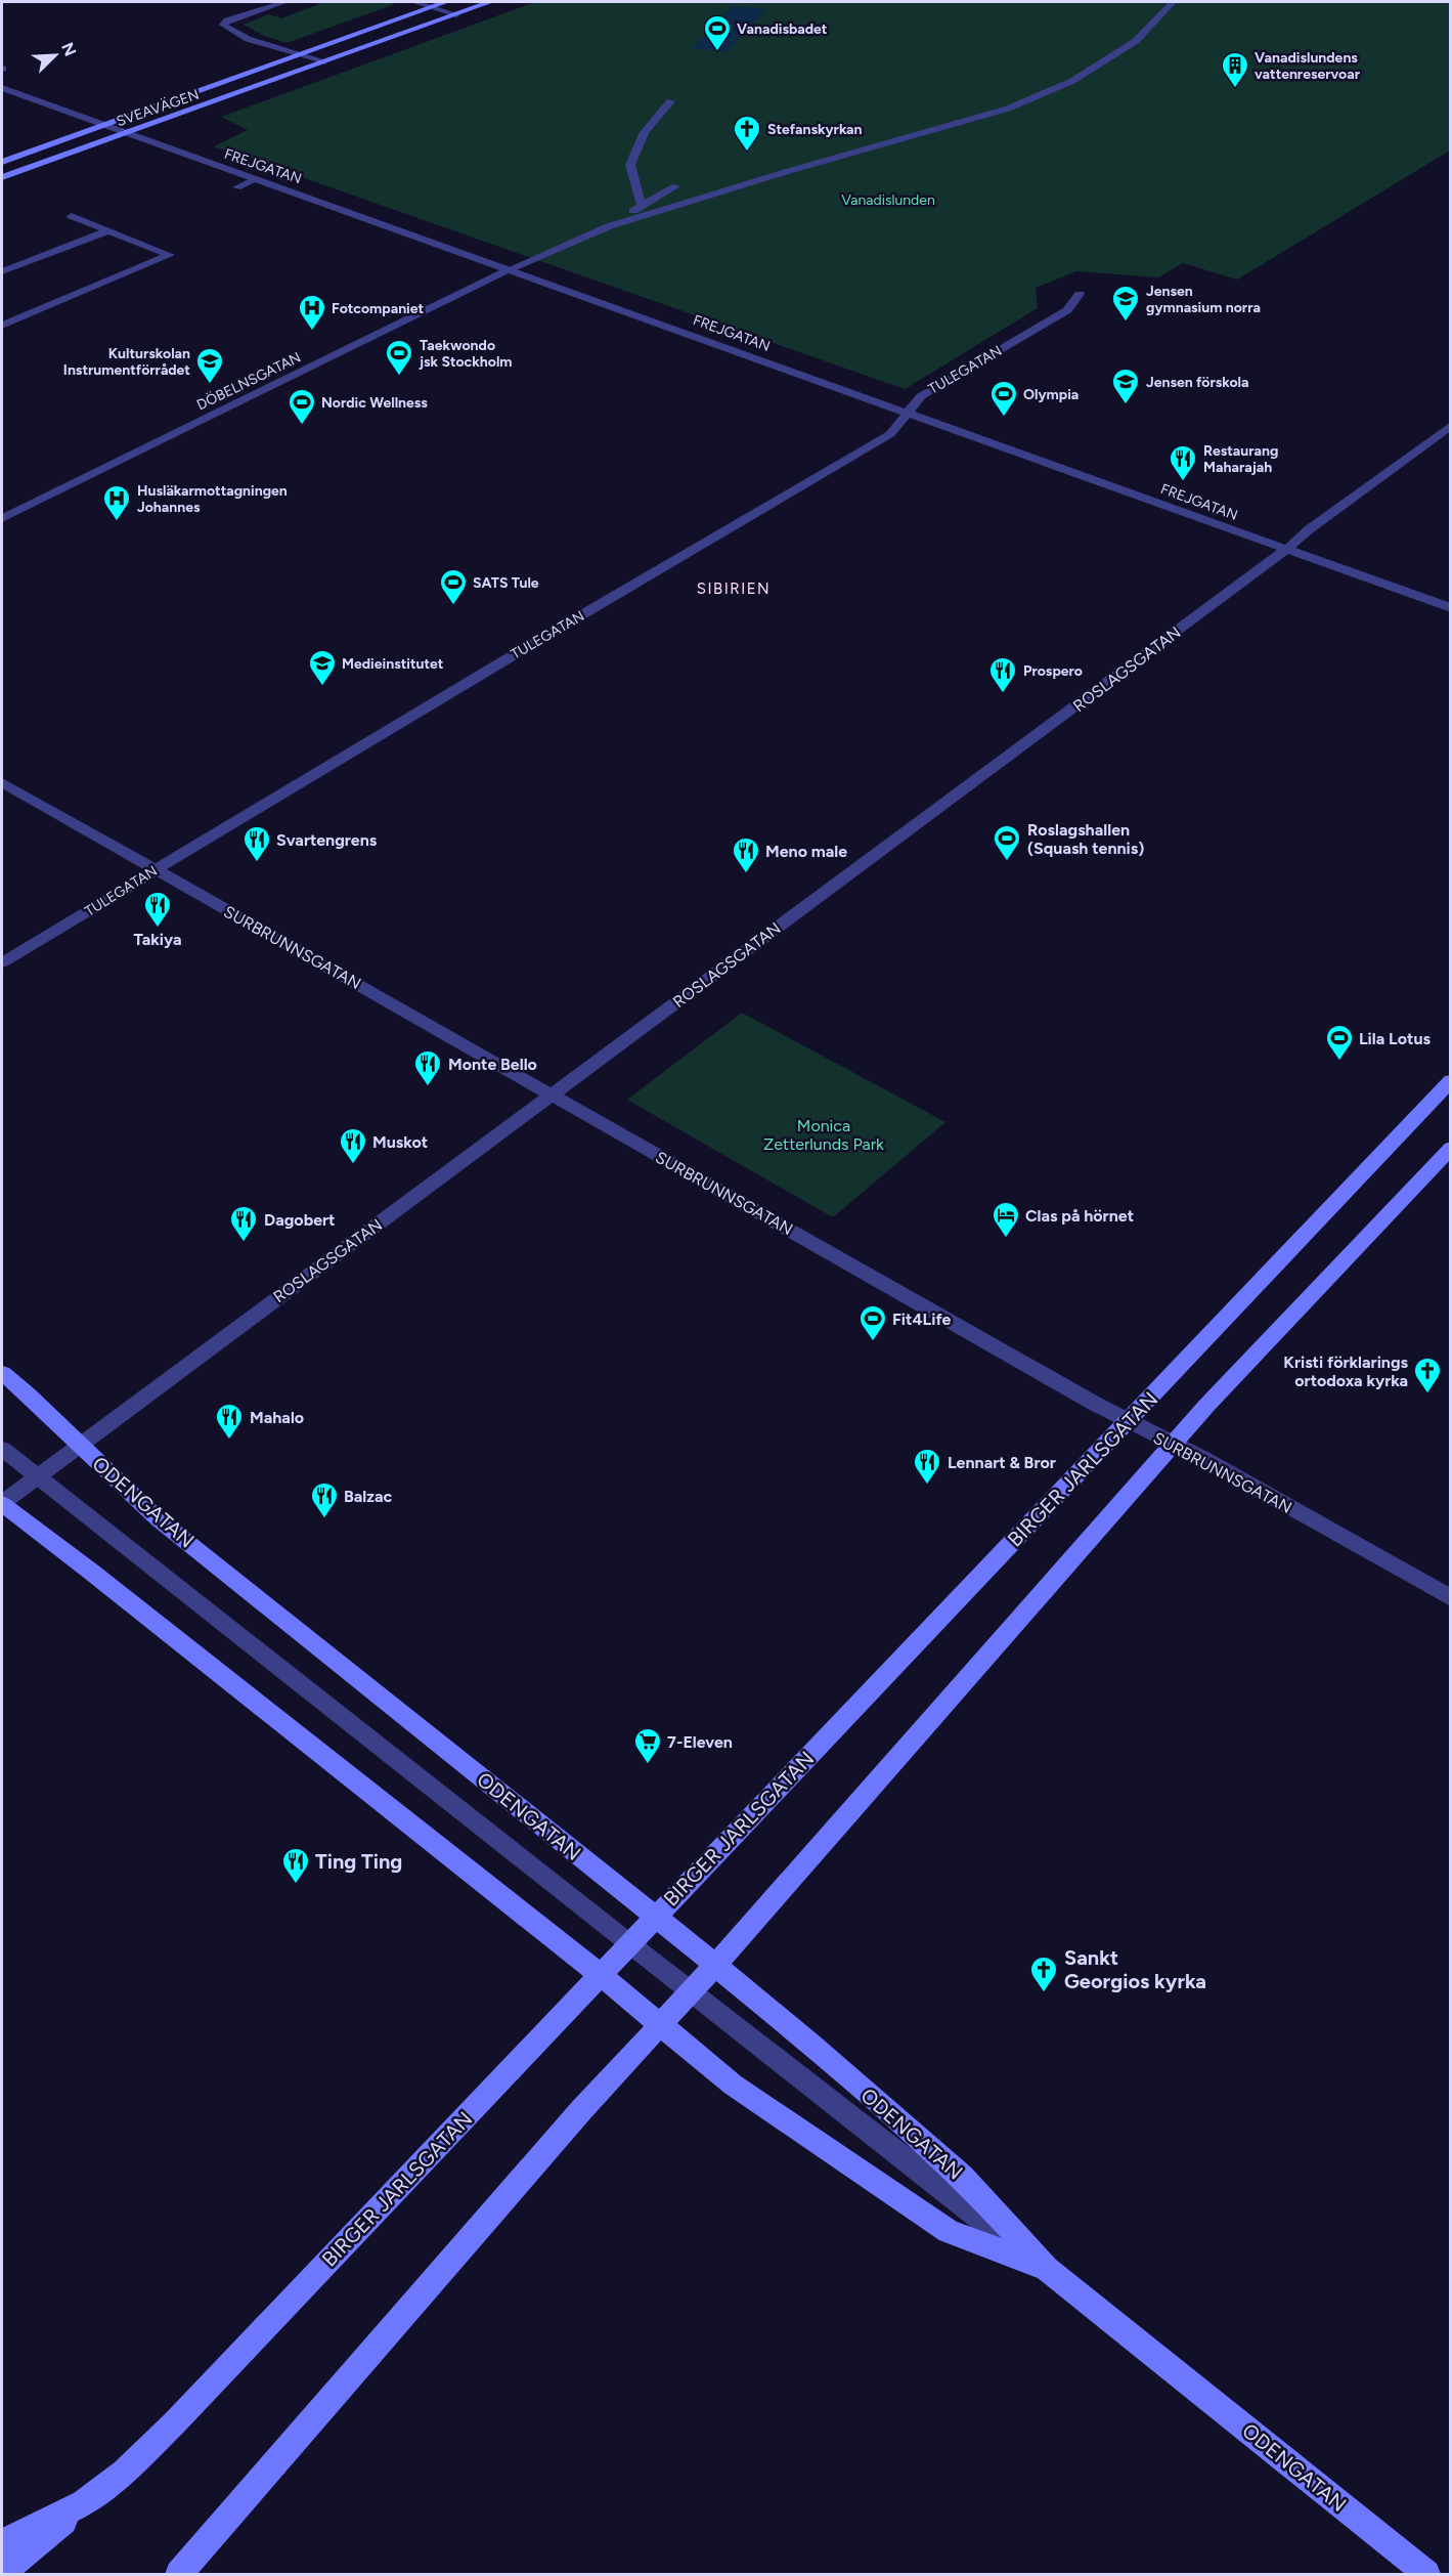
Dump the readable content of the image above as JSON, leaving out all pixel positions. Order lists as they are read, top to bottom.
{
  "streets": {
    "main road": ["SVEAVÄGEN", "BIRGER JARLSGATAN", "ODENGATAN"],
    "street": [
      "FREJGATAN",
      "TULEGATAN",
      "DÖBELNSGATAN",
      "ROSLAGSGATAN",
      "SURBRUNNSGATAN"
    ]
  },
  "crossings": [
    ["SVEAVÄGEN", "FREJGATAN"],
    ["FREJGATAN", "TULEGATAN"],
    ["FREJGATAN", "DÖBELNSGATAN"],
    ["FREJGATAN", "ROSLAGSGATAN"],
    ["TULEGATAN", "SURBRUNNSGATAN"],
    ["ROSLAGSGATAN", "SURBRUNNSGATAN"],
    ["ROSLAGSGATAN", "ODENGATAN"],
    ["SURBRUNNSGATAN", "BIRGER JARLSGATAN"],
    ["BIRGER JARLSGATAN", "ODENGATAN"]
  ],
  "districts": ["SIBIRIEN"],
  "parks": ["Vanadislunden", "Monica Zetterlunds Park"],
  "places": {
    "sports": [
      "Vanadisbadet",
      "Taekwondo jsk Stockholm",
      "Olympia",
      "Nordic Wellness",
      "SATS Tule",
      "Roslagshallen (Squash tennis)",
      "Lila Lotus",
      "Fit4Life"
    ],
    "building": ["Vanadislundens vattenreservoar"],
    "church": ["Stefanskyrkan", "Kristi förklarings ortodoxa kyrka", "Sankt Georgios kyrka"],
    "school or university": [
      "Jensen gymnasium norra",
      "Kulturskolan Instrumentförrådet",
      "Jensen förskola",
      "Medieinstitutet"
    ],
    "hospital": ["Fotcompaniet", "Husläkarmottagningen Johannes"],
    "restaurant": [
      "Restaurang Maharajah",
      "Prospero",
      "Svartengrens",
      "Meno male",
      "Takiya",
      "Monte Bello",
      "Muskot",
      "Dagobert",
      "Mahalo",
      "Lennart & Bror",
      "Balzac",
      "Ting Ting"
    ],
    "hotel": ["Clas på hörnet"],
    "supermarket": ["7-Eleven"]
  },
  "north": "top right"
}
